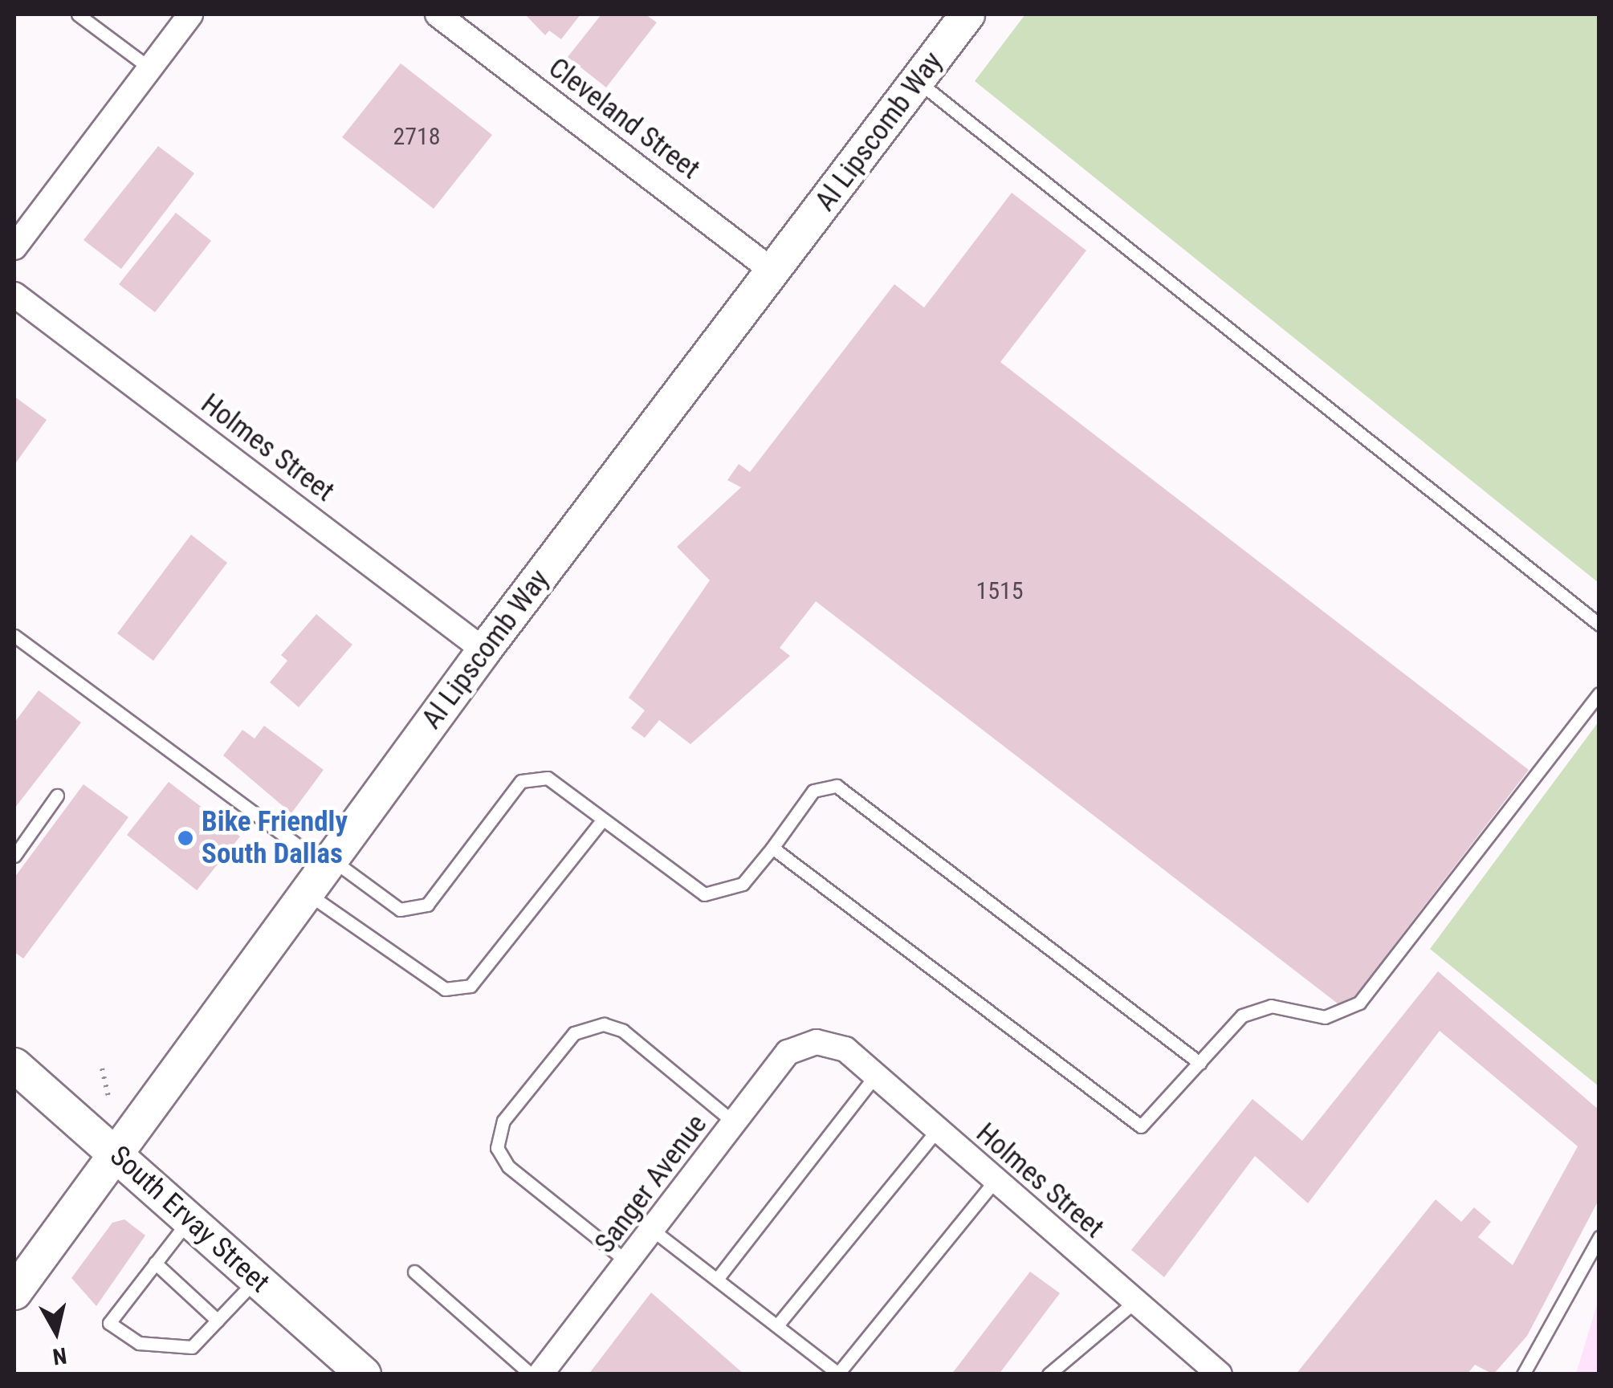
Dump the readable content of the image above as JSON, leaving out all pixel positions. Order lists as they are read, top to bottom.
{
  "streets": {
    "street": [
      "Cleveland Street",
      "Al Lipscomb Way",
      "Holmes Street",
      "Sanger Avenue",
      "South Ervay Street"
    ]
  },
  "crossings": [
    ["Cleveland Street", "Al Lipscomb Way"],
    ["Al Lipscomb Way", "Holmes Street"],
    ["Al Lipscomb Way", "South Ervay Street"],
    ["Holmes Street", "Sanger Avenue"]
  ],
  "places": ["Bike Friendly South Dallas"],
  "house_numbers": ["2718", "1515"],
  "north": "bottom"
}
